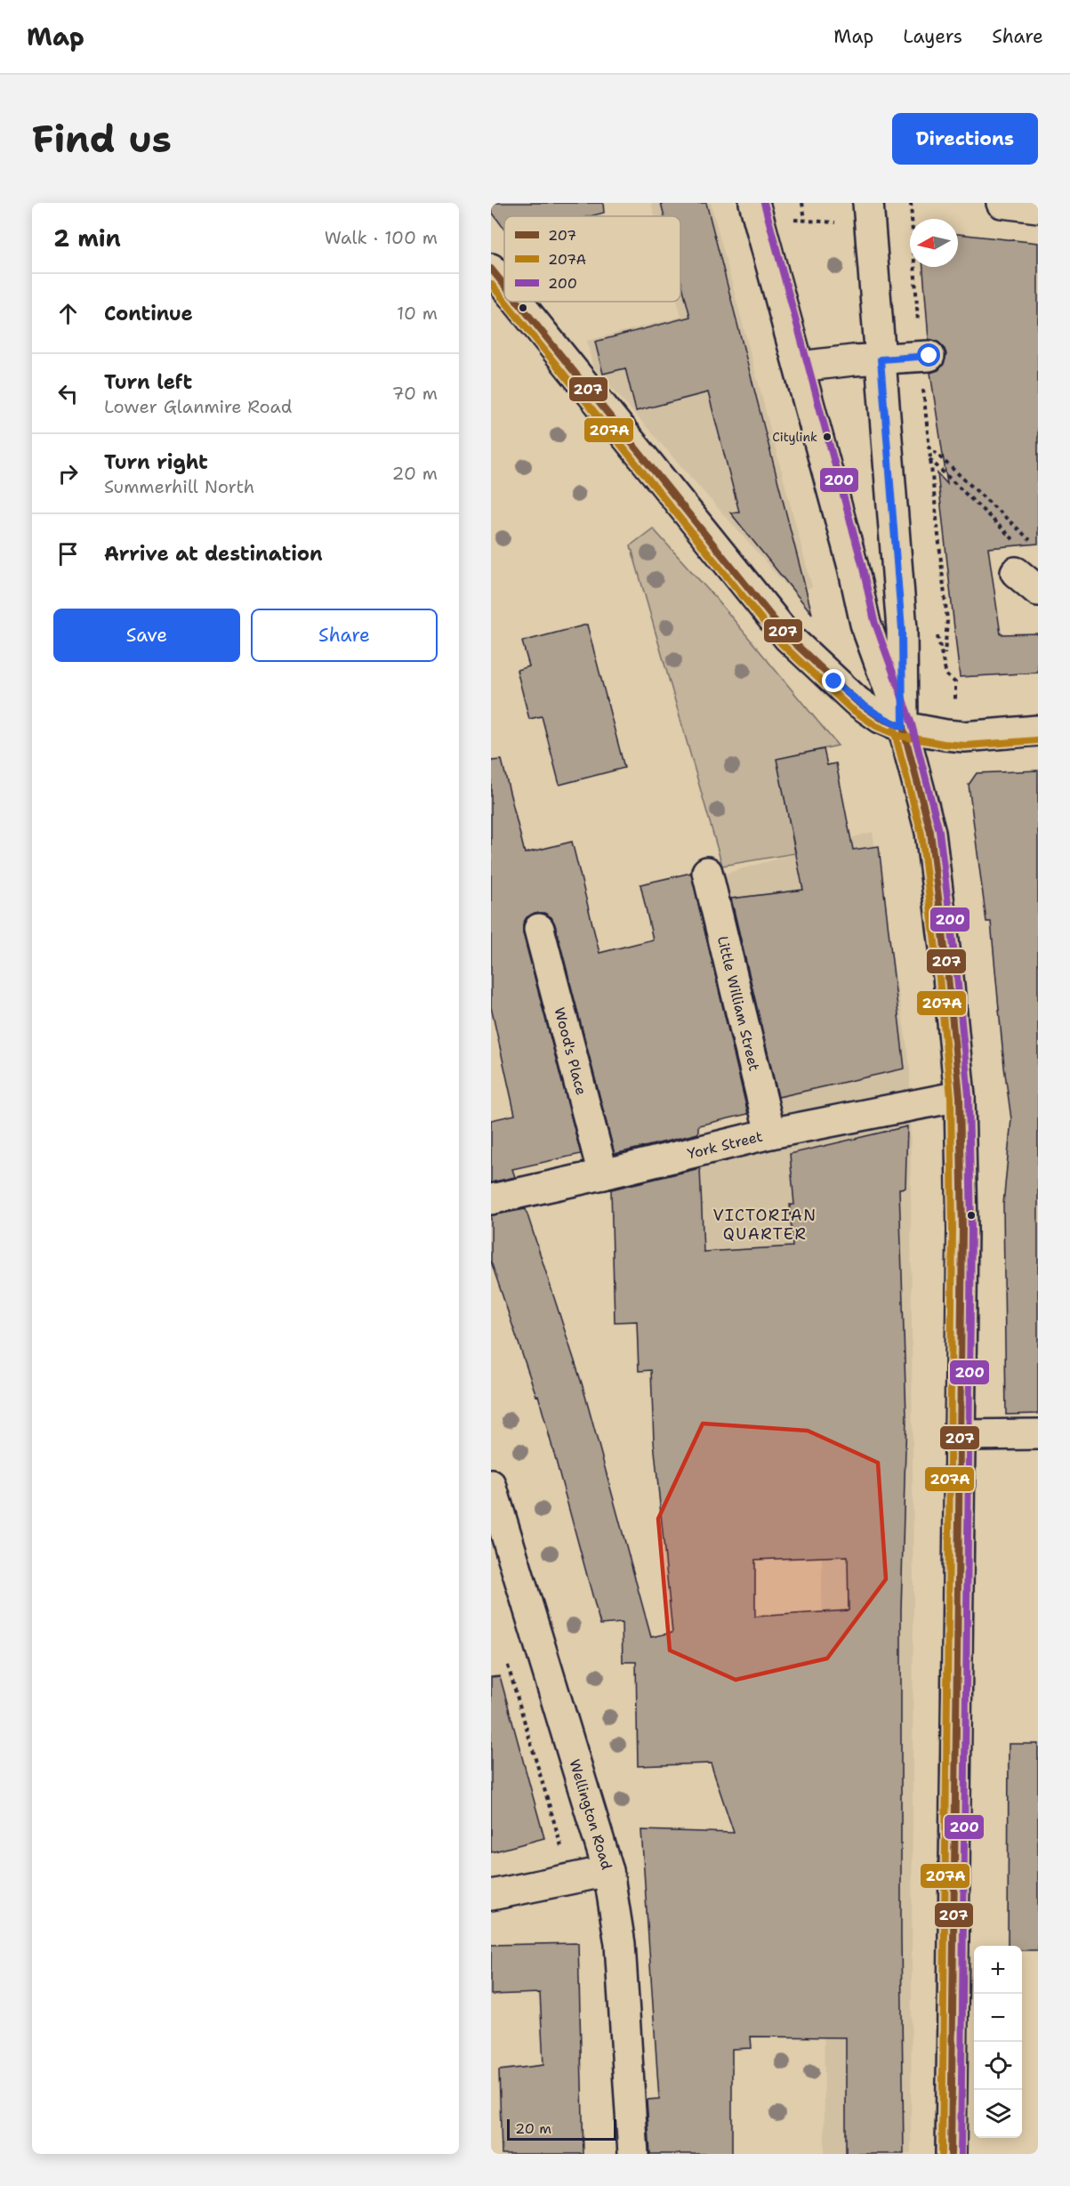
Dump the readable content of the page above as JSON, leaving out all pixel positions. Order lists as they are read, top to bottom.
{
  "streets": {
    "main road": [
      "Little William Street",
      "Wood's Place",
      "York Street",
      "Wellington Road"
    ]
  },
  "crossings": [
    ["Little William Street", "York Street"],
    ["Wood's Place", "York Street"]
  ],
  "districts": ["VICTORIAN QUARTER"],
  "places": ["Citylink"],
  "lines": ["transit line 200", "transit line 207", "transit line 207A"],
  "legend": ["207", "207A", "200"],
  "scale_bar": "20 m",
  "north": "left",
  "page": {
    "header": "Map",
    "nav": ["Map", "Layers", "Share"],
    "buttons": [
      "Directions",
      ["Save", "Share"]
    ],
    "title": "Find us",
    "heading": ["2 min", "Walk · 100 m"],
    "list": [
      ["Continue", "10 m"],
      ["Turn left", "Lower Glanmire Road", "70 m"],
      ["Turn right", "Summerhill North", "20 m"],
      "Arrive at destination"
    ],
    "map_buttons": ["+", "−"],
    "scale": "20 m"
  }
}
